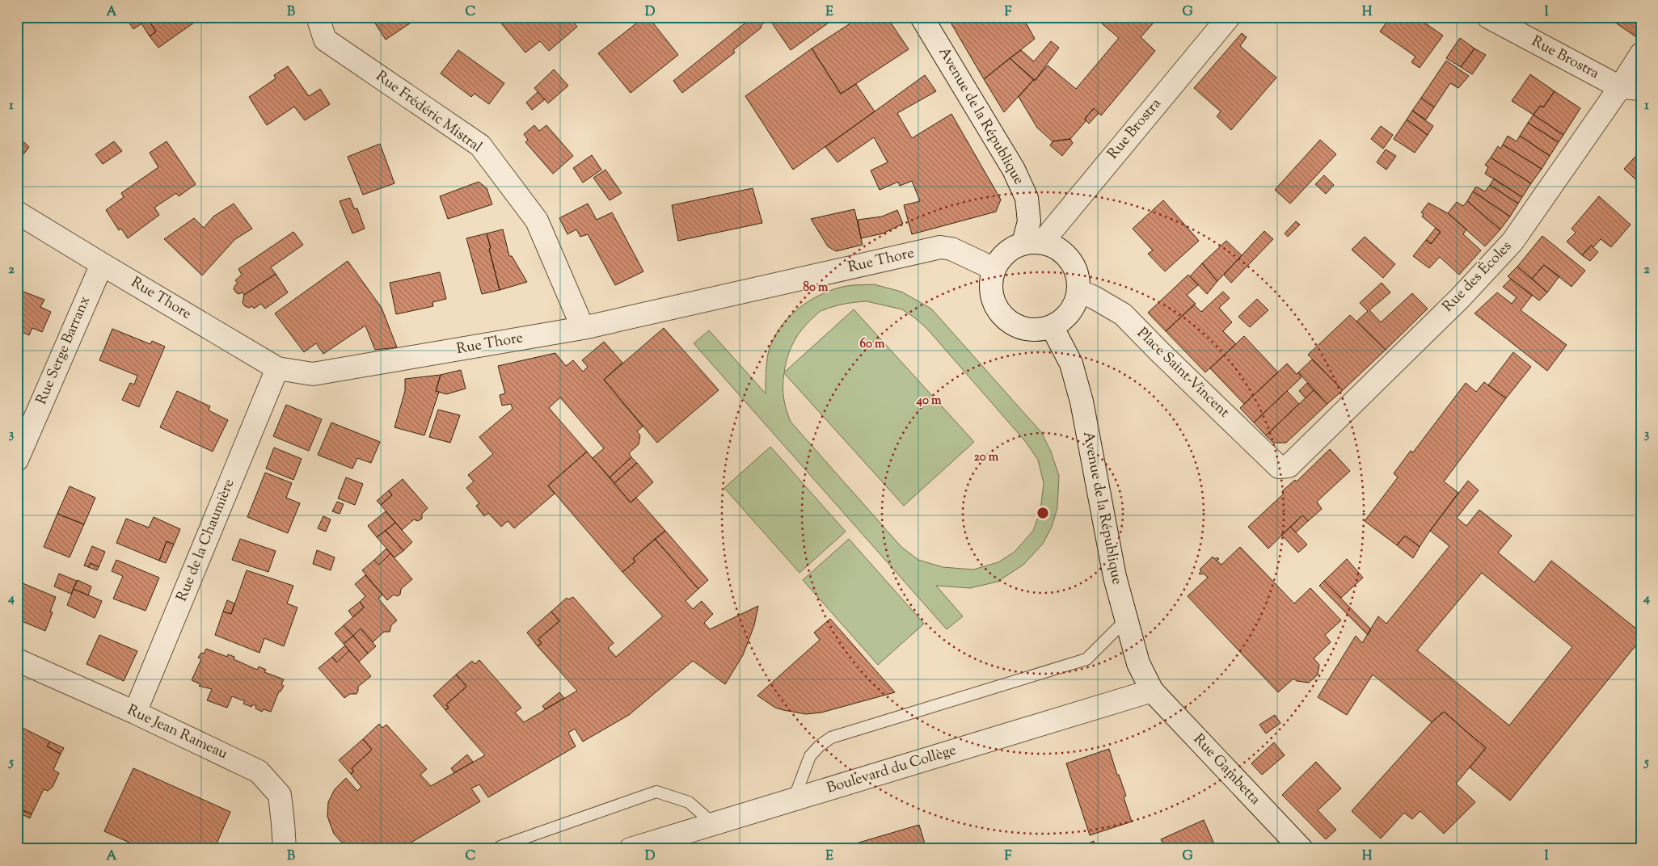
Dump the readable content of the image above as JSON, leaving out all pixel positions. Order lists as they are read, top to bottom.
{
  "streets": {
    "street": [
      "Rue Brostra",
      "Rue Frédéric Mistral",
      "Avenue de la République",
      "Rue Thore",
      "Rue des Écoles",
      "Rue Serge Barranx",
      "Place Saint-Vincent",
      "Rue de la Chaumière",
      "Rue Jean Rameau",
      "Boulevard du Collège",
      "Rue Gambetta"
    ]
  },
  "crossings": [
    ["Rue Brostra", "Avenue de la République"],
    ["Rue Brostra", "Rue Thore"],
    ["Rue Brostra", "Rue des Écoles"],
    ["Rue Brostra", "Place Saint-Vincent"],
    ["Rue Frédéric Mistral", "Rue Thore"],
    ["Avenue de la République", "Rue Thore"],
    ["Avenue de la République", "Place Saint-Vincent"],
    ["Avenue de la République", "Boulevard du Collège"],
    ["Avenue de la République", "Rue Gambetta"],
    ["Rue Thore", "Rue Serge Barranx"],
    ["Rue Thore", "Place Saint-Vincent"],
    ["Rue Thore", "Rue de la Chaumière"],
    ["Rue des Écoles", "Place Saint-Vincent"],
    ["Rue de la Chaumière", "Rue Jean Rameau"],
    ["Boulevard du Collège", "Rue Gambetta"]
  ],
  "grid": {
    "columns": [
      "A",
      "B",
      "C",
      "D",
      "E",
      "F",
      "G",
      "H",
      "I"
    ],
    "rows": [
      "1",
      "2",
      "3",
      "4",
      "5"
    ]
  },
  "rings": [
    "80 m",
    "60 m",
    "40 m",
    "20 m"
  ]
}
